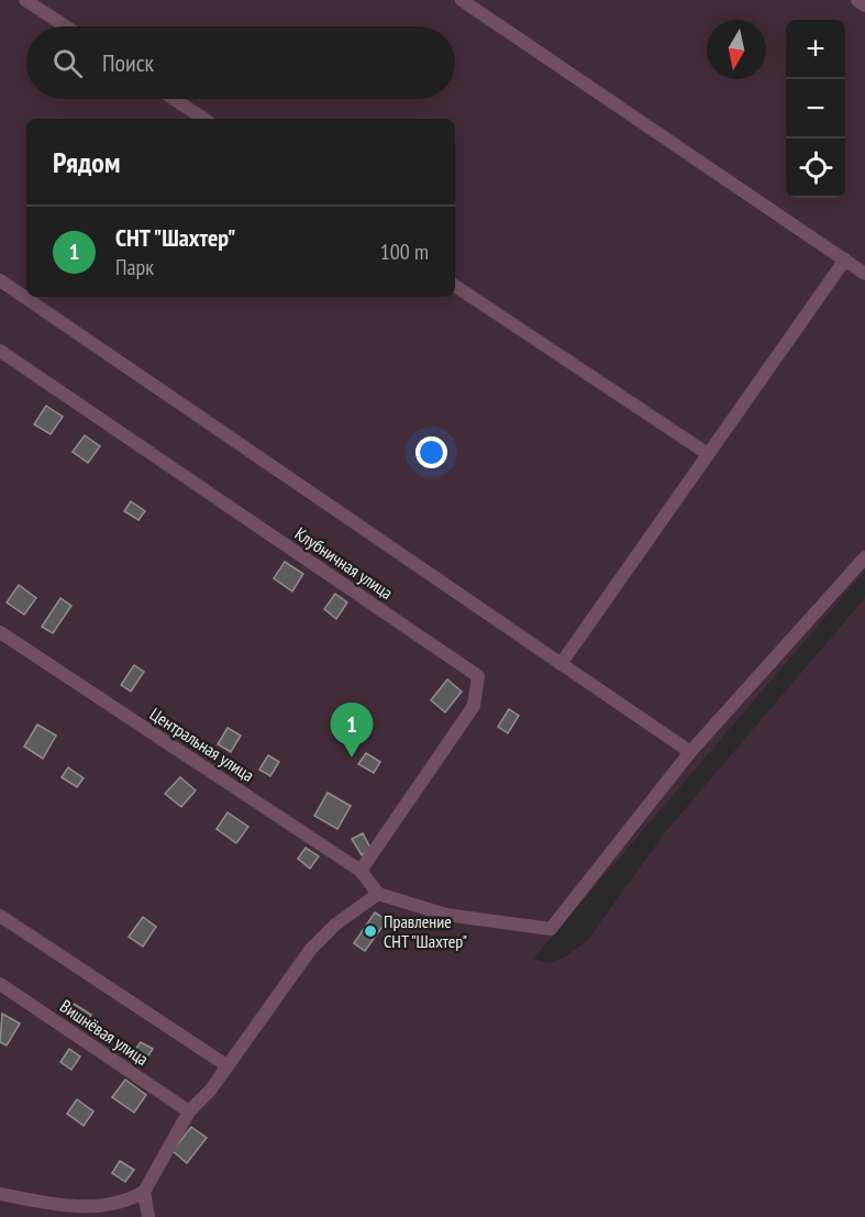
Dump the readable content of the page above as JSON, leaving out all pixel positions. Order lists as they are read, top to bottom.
{
  "streets": {
    "lane": ["Клубничная улица", "Центральная улица", "Вишнёвая улица"]
  },
  "crossings": [
    ["Клубничная улица", "Центральная улица"]
  ],
  "places": ["Правление СНТ \"Шахтер\""],
  "north": "bottom",
  "page": {
    "map_buttons": ["+", "−"],
    "search": "Поиск",
    "heading": "Рядом",
    "list": [
      {
        "mark": "1",
        "name": "СНТ \"Шахтер\"",
        "note": "Парк",
        "value": "100 m"
      }
    ],
    "pins": "1"
  }
}
